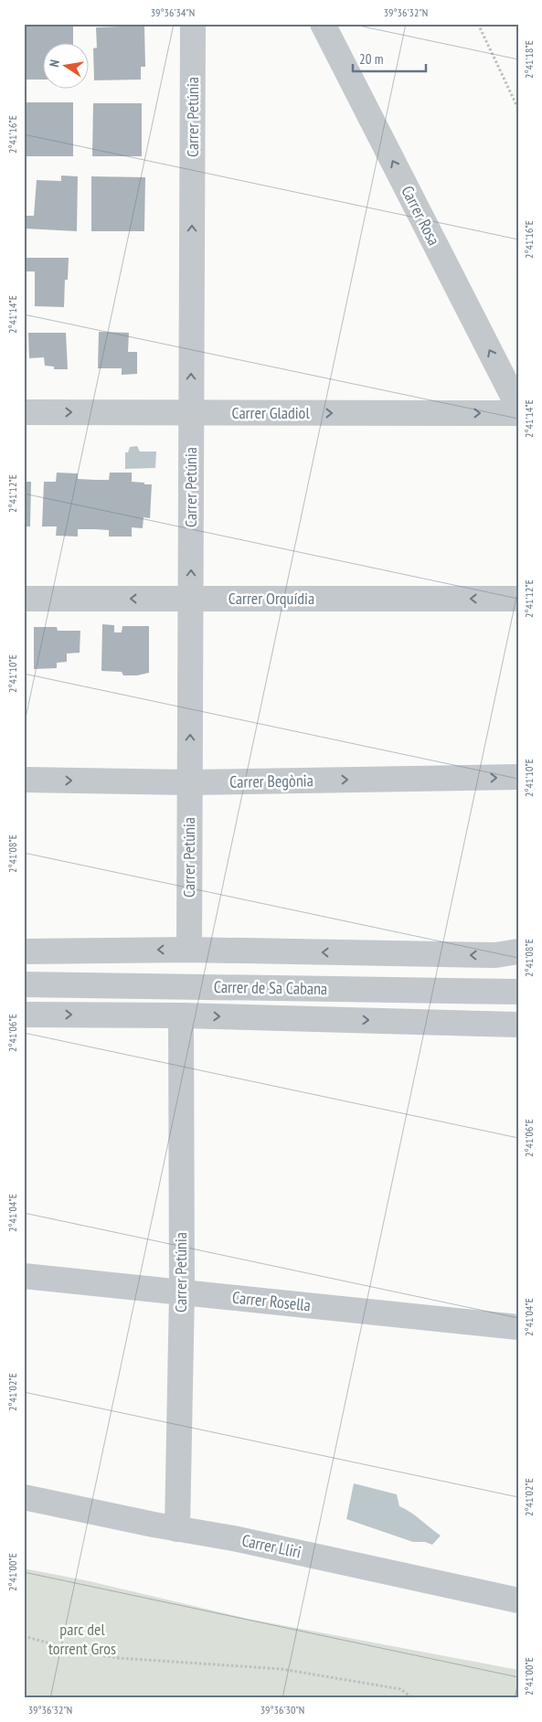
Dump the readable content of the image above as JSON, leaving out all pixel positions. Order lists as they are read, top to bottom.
{
  "streets": {
    "street": [
      "Carrer Petúnia",
      "Carrer Rosa",
      "Carrer Gladiol",
      "Carrer Orquídia",
      "Carrer Begònia",
      "Carrer de Sa Cabana",
      "Carrer Rosella",
      "Carrer Lliri"
    ]
  },
  "crossings": [
    ["Carrer Petúnia", "Carrer Gladiol"],
    ["Carrer Petúnia", "Carrer Orquídia"],
    ["Carrer Petúnia", "Carrer Begònia"],
    ["Carrer Petúnia", "Carrer Rosella"],
    ["Carrer Petúnia", "Carrer Lliri"]
  ],
  "one_way": [
    "Carrer Petúnia",
    "Carrer Rosa",
    "Carrer Gladiol",
    "Carrer Orquídia"
  ],
  "parks": ["parc del torrent Gros"],
  "scale_bar": "20 m",
  "north": "left",
  "coordinates": [
    "39°36'34\"N",
    "39°36'32\"N",
    "2°41'18\"E",
    "2°41'16\"E",
    "2°41'14\"E",
    "2°41'12\"E",
    "2°41'10\"E",
    "2°41'08\"E",
    "2°41'06\"E",
    "2°41'04\"E",
    "2°41'02\"E",
    "2°41'00\"E",
    "39°36'30\"N"
  ]
}
